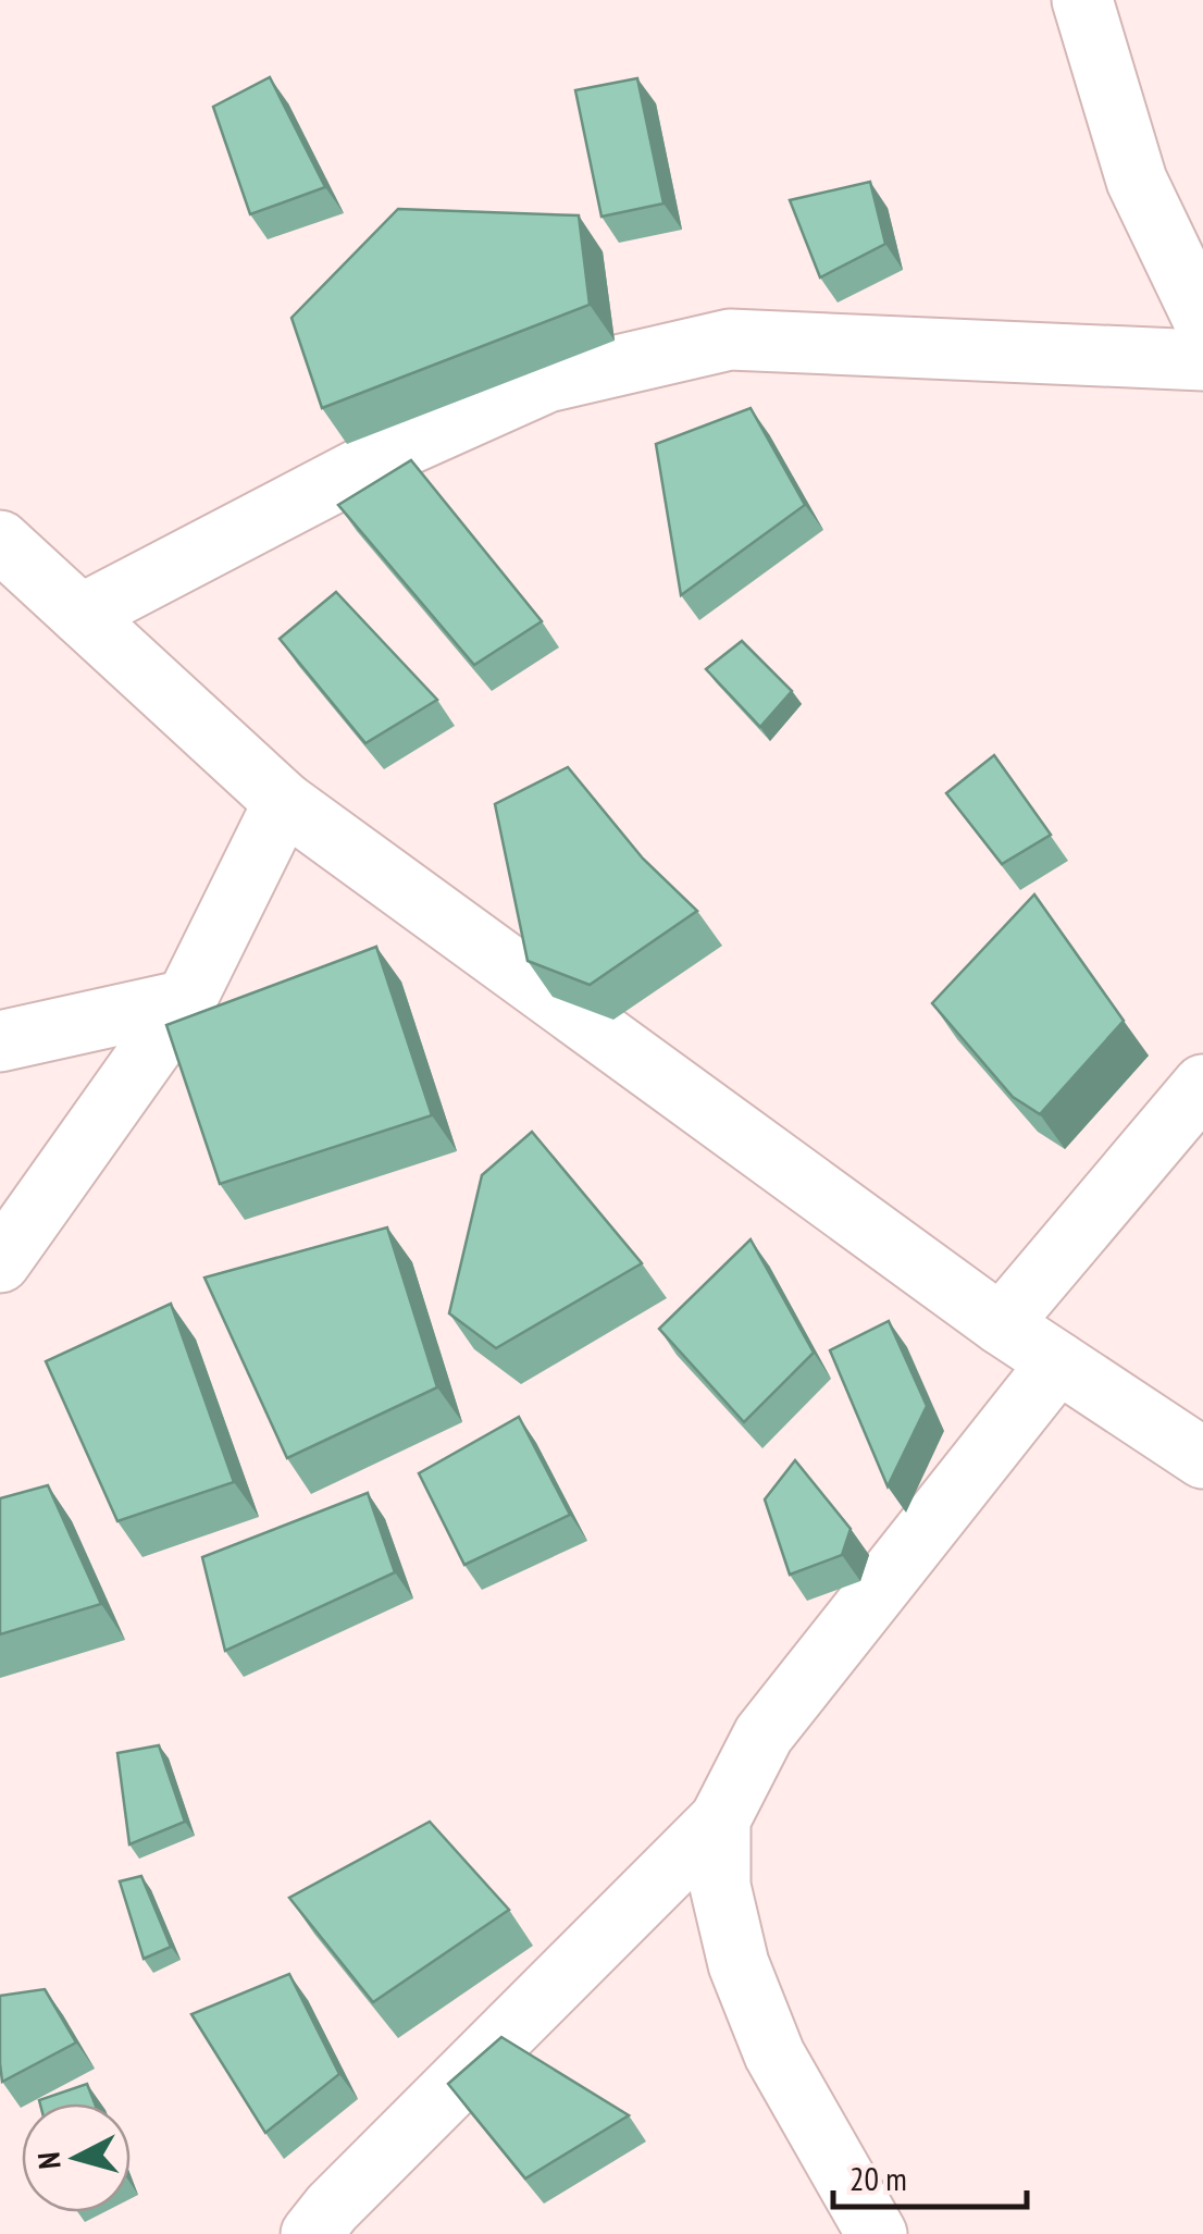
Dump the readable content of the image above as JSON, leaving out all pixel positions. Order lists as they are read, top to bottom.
{
  "scale_bar": "20 m",
  "north": "left"
}
